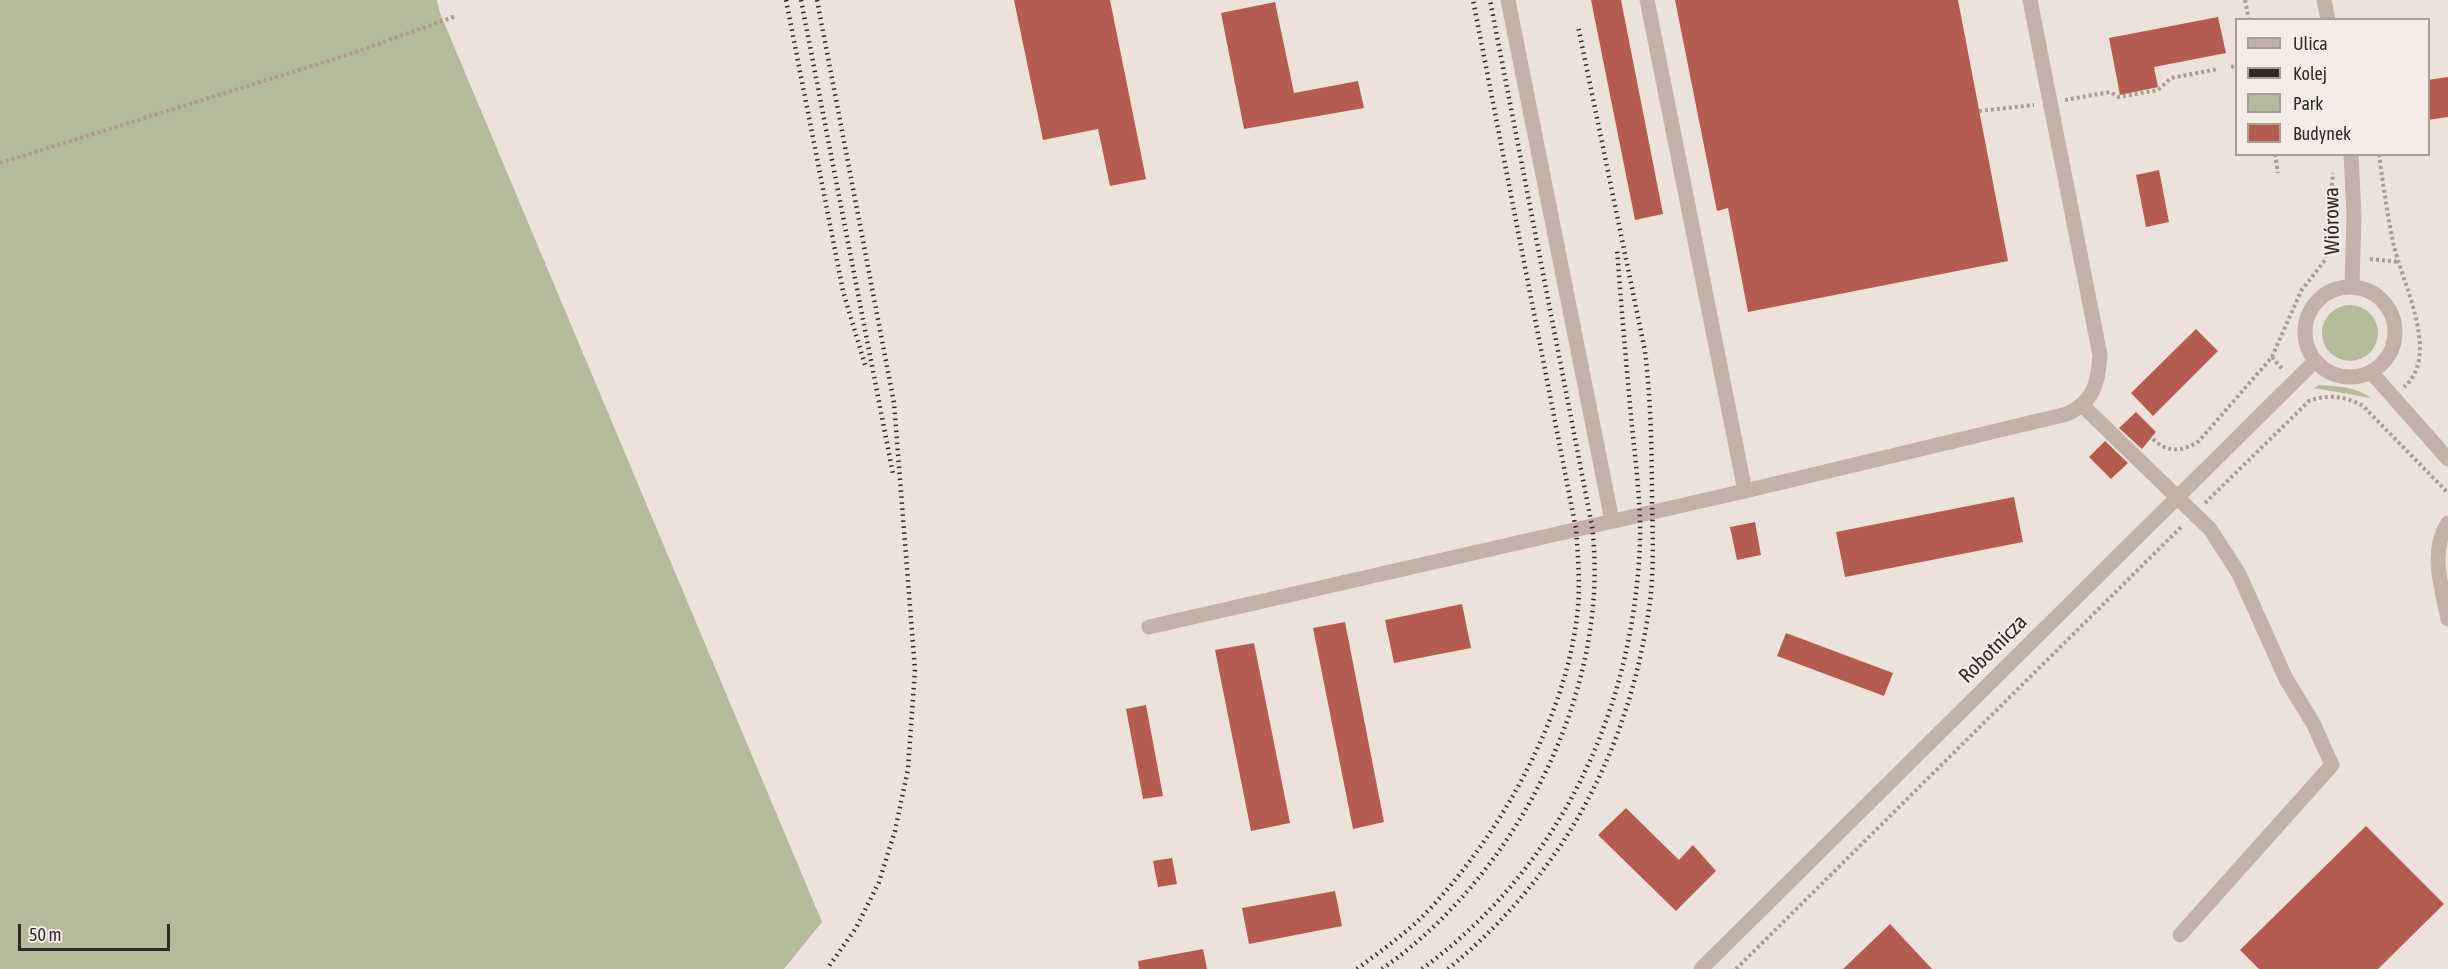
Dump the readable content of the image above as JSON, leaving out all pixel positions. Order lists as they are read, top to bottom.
{
  "streets": {
    "street": ["Wiórowa", "Robotnicza"]
  },
  "crossings": [
    ["Wiórowa", "Robotnicza"]
  ],
  "legend": [
    "Ulica",
    "Kolej",
    "Park",
    "Budynek"
  ],
  "scale_bar": "50 m"
}
